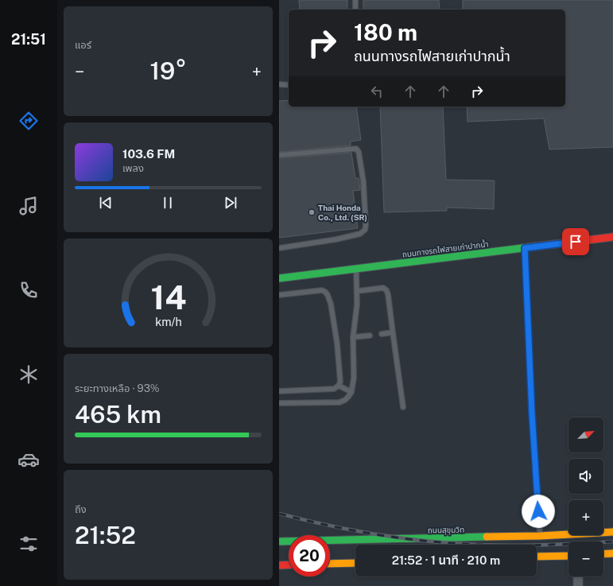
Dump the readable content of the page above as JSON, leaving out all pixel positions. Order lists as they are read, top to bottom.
{
  "streets": {
    "main road": ["ถนนทางรถไฟสายเก่าปากน้ำ", "ถนนสุขุมวิท"]
  },
  "places": ["Thai Honda Co., Ltd. (SR)"],
  "north": "top right",
  "page": {
    "tabs": "21:51",
    "tile": [
      "แอร์",
      ["ระยะทางเหลือ · 93%", "465 km"],
      ["ถึง", "21:52"]
    ],
    "turn": ["180 m", "ถนนทางรถไฟสายเก่าปากน้ำ"],
    "heat": ["−", "19°", "+"],
    "song": ["103.6 FM", "เพลง"],
    "map_buttons": ["+", "−"],
    "limit": "20",
    "trip": "21:52 · 1 นาที · 210 m",
    "gauge": ["14", "km/h"]
  }
}
